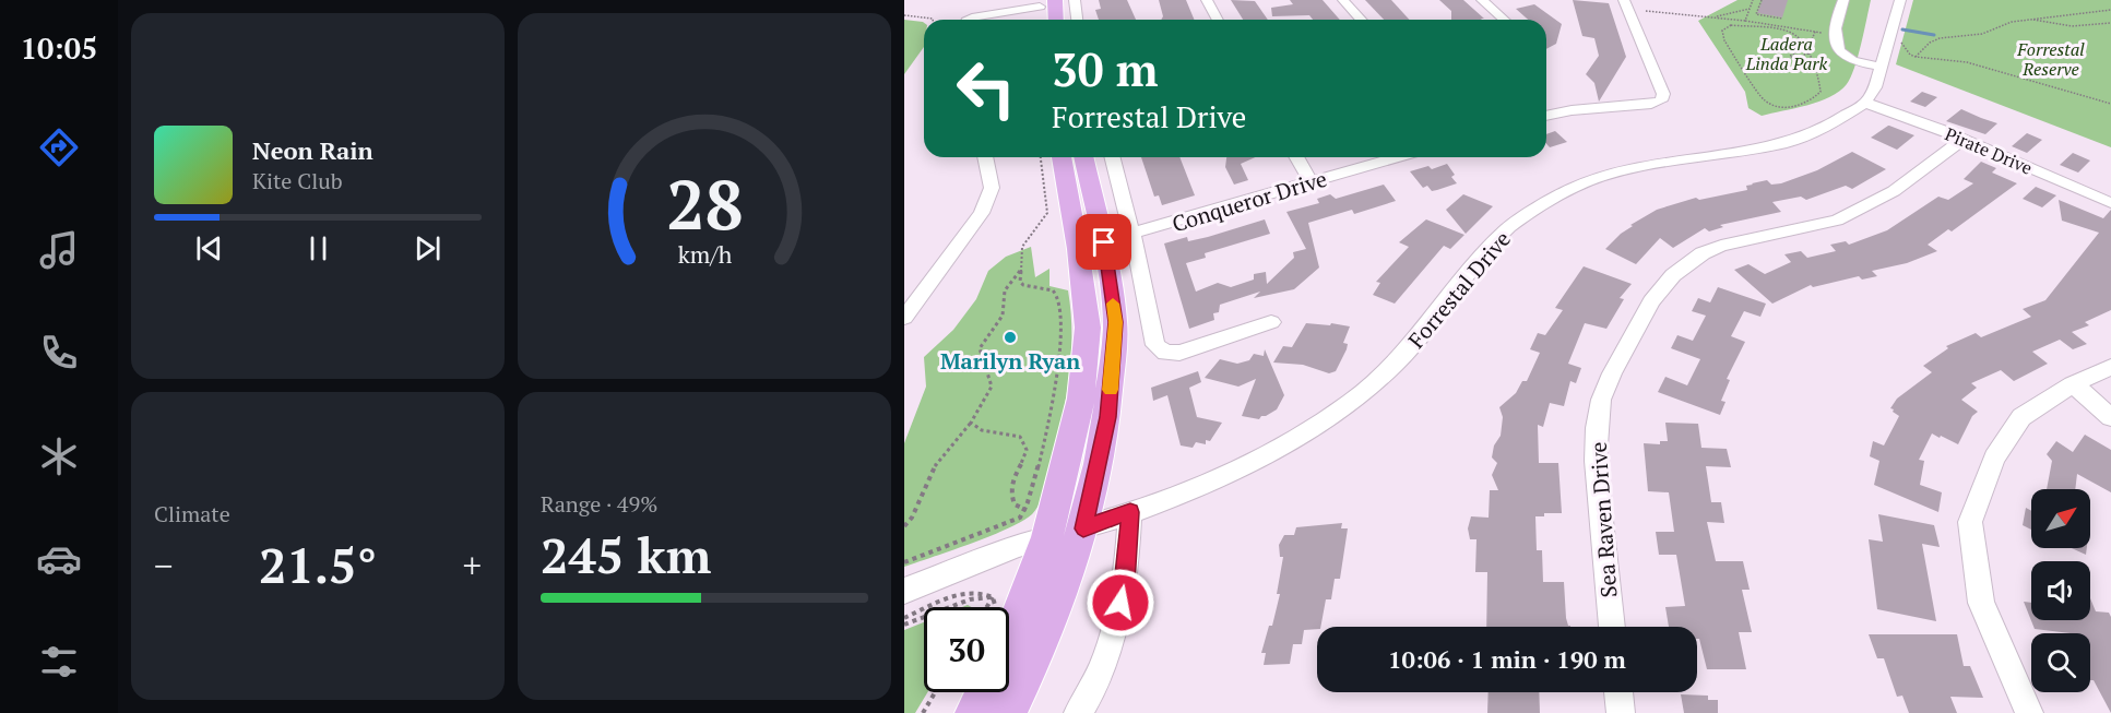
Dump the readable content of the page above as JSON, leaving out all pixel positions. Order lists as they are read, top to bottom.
{
  "streets": {
    "street": [
      "Pirate Drive",
      "Conqueror Drive",
      "Forrestal Drive",
      "Sea Raven Drive"
    ]
  },
  "crossings": [
    ["Pirate Drive", "Forrestal Drive"],
    ["Pirate Drive", "Sea Raven Drive"]
  ],
  "parks": ["Ladera Linda Park", "Forrestal Reserve"],
  "places": ["Marilyn Ryan"],
  "north": "top right",
  "page": {
    "tabs": "10:05",
    "turn": ["30 m", "Forrestal Drive"],
    "song": ["Neon Rain", "Kite Club"],
    "tile": [
      "Climate",
      ["Range · 49%", "245 km"]
    ],
    "heat": ["−", "21.5°", "+"],
    "limit": "30",
    "trip": "10:06 · 1 min · 190 m",
    "gauge": ["28", "km/h"]
  }
}
